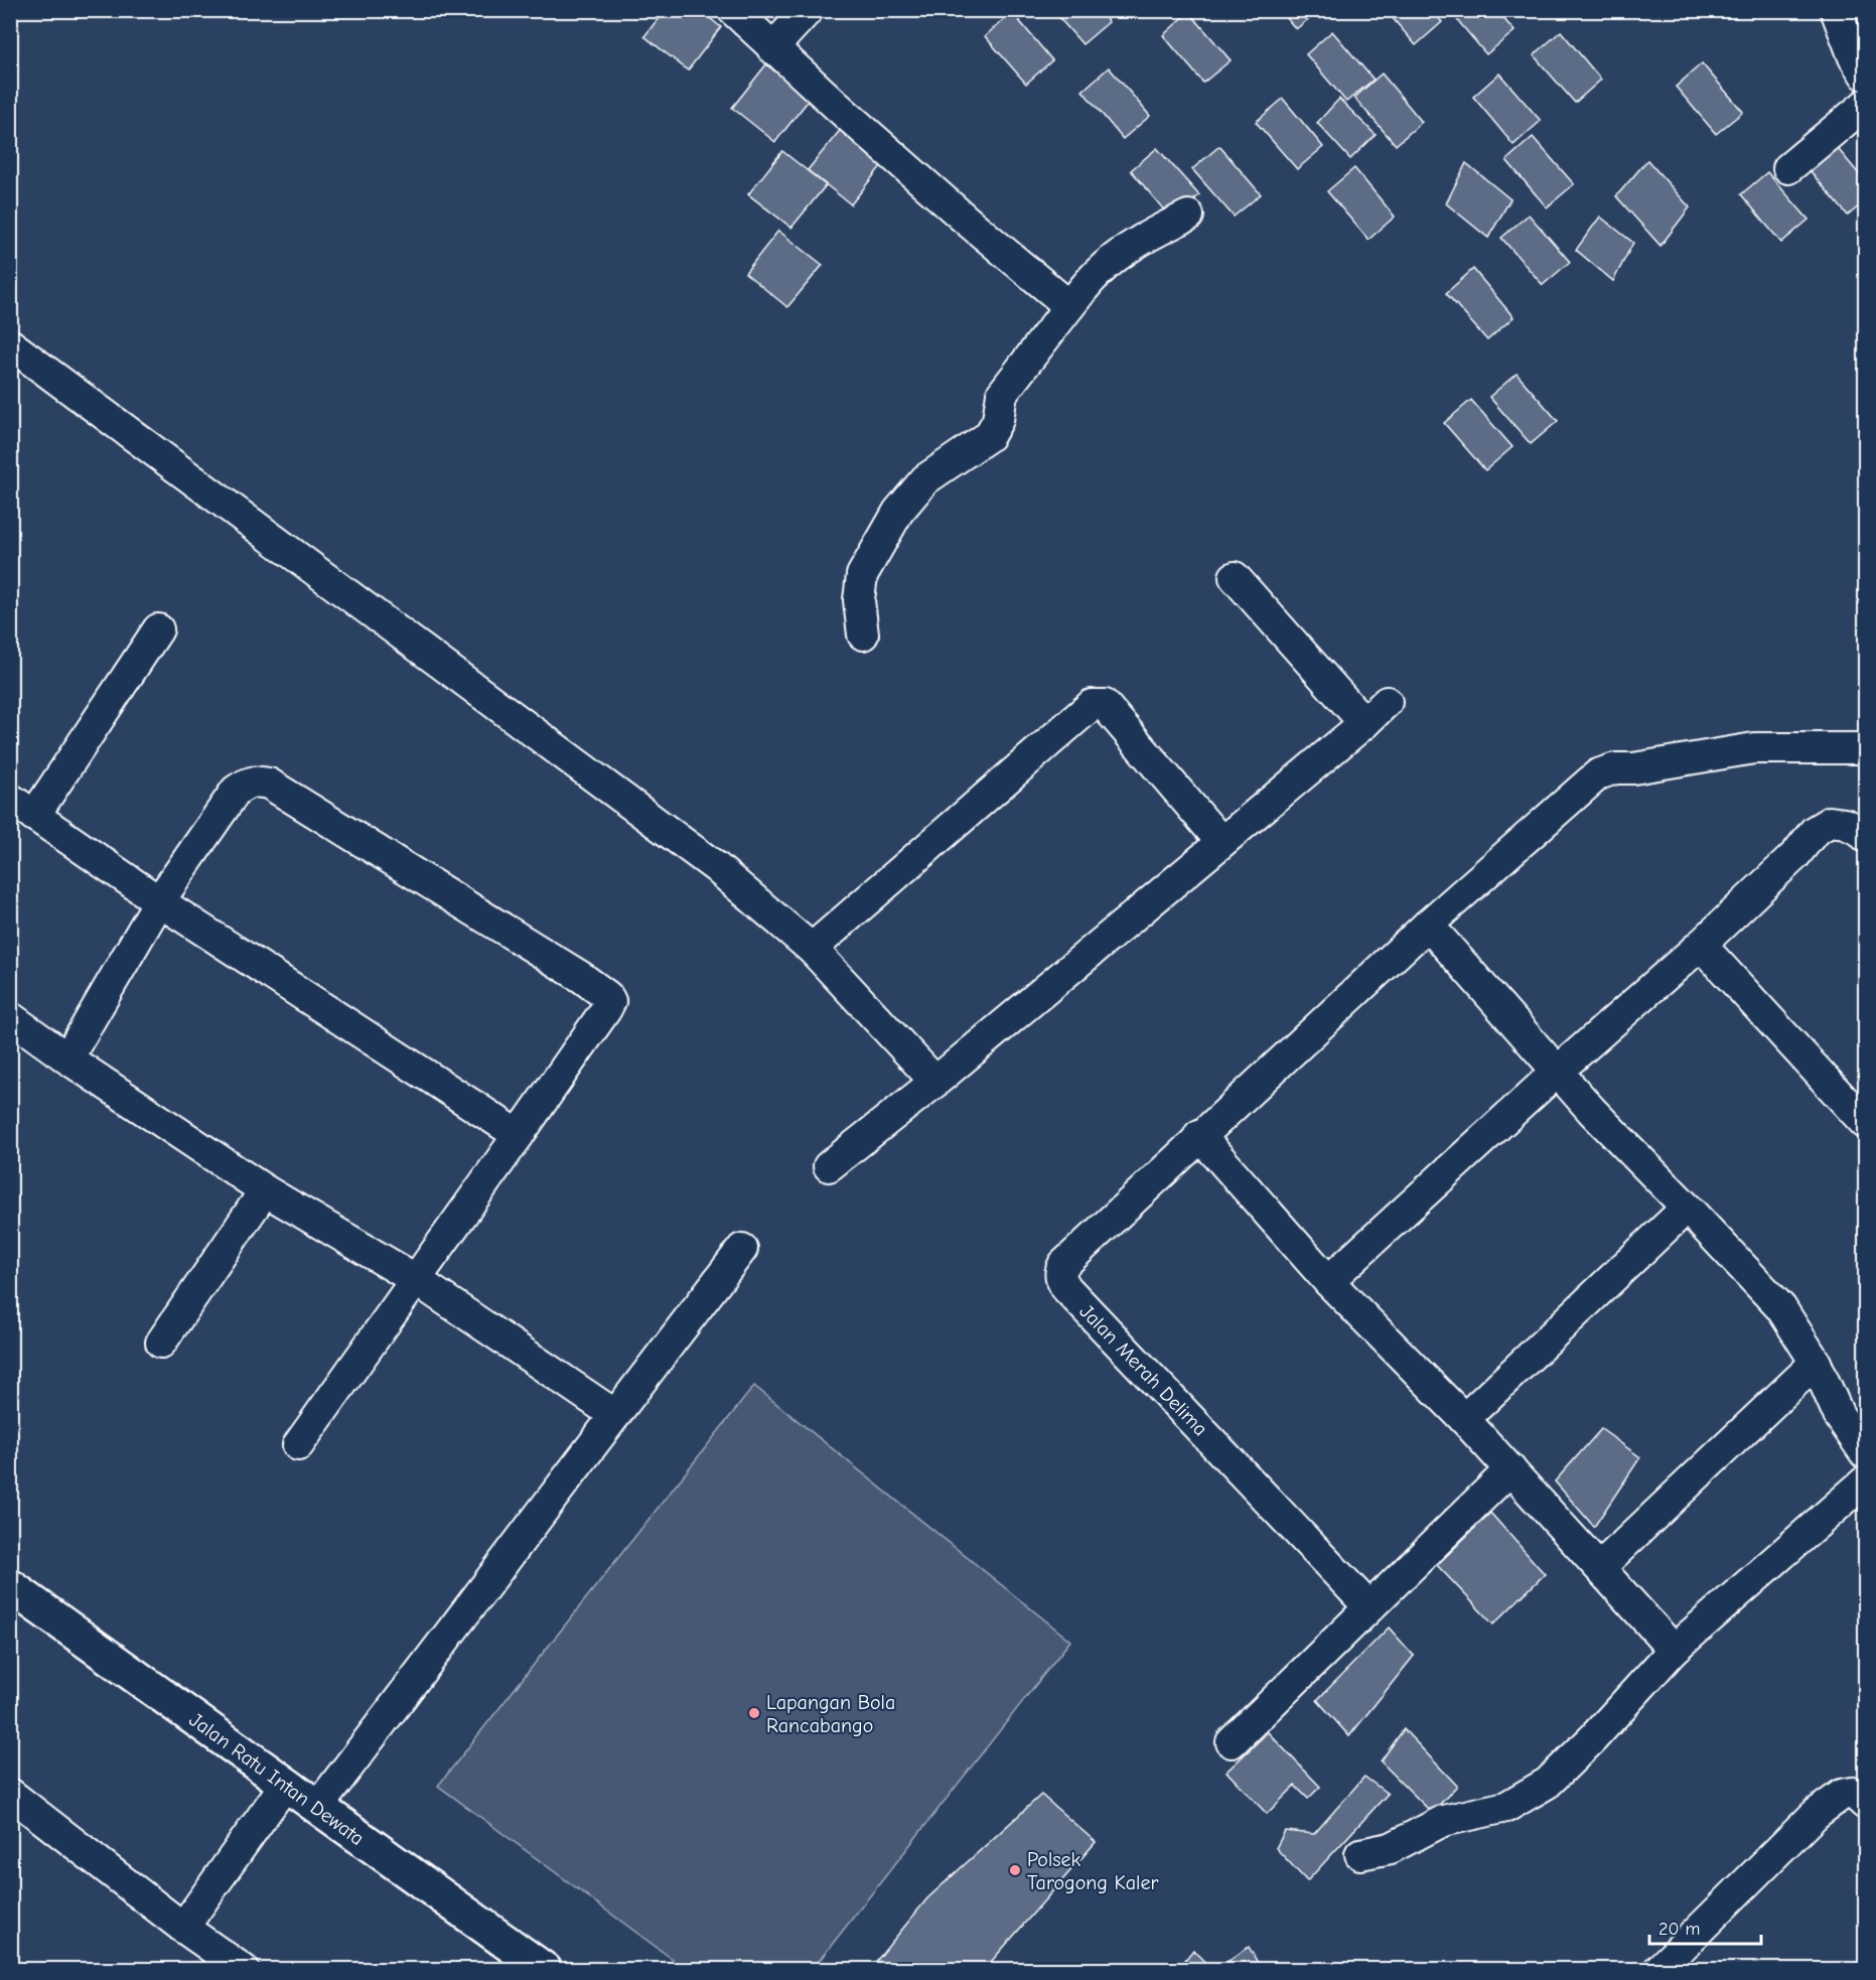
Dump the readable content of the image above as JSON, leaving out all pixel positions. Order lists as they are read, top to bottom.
{
  "streets": {
    "street": ["Jalan Merah Delima", "Jalan Ratu Intan Dewata"]
  },
  "places": ["Lapangan Bola Rancabango", "Polsek Tarogong Kaler"],
  "scale_bar": "20 m"
}
